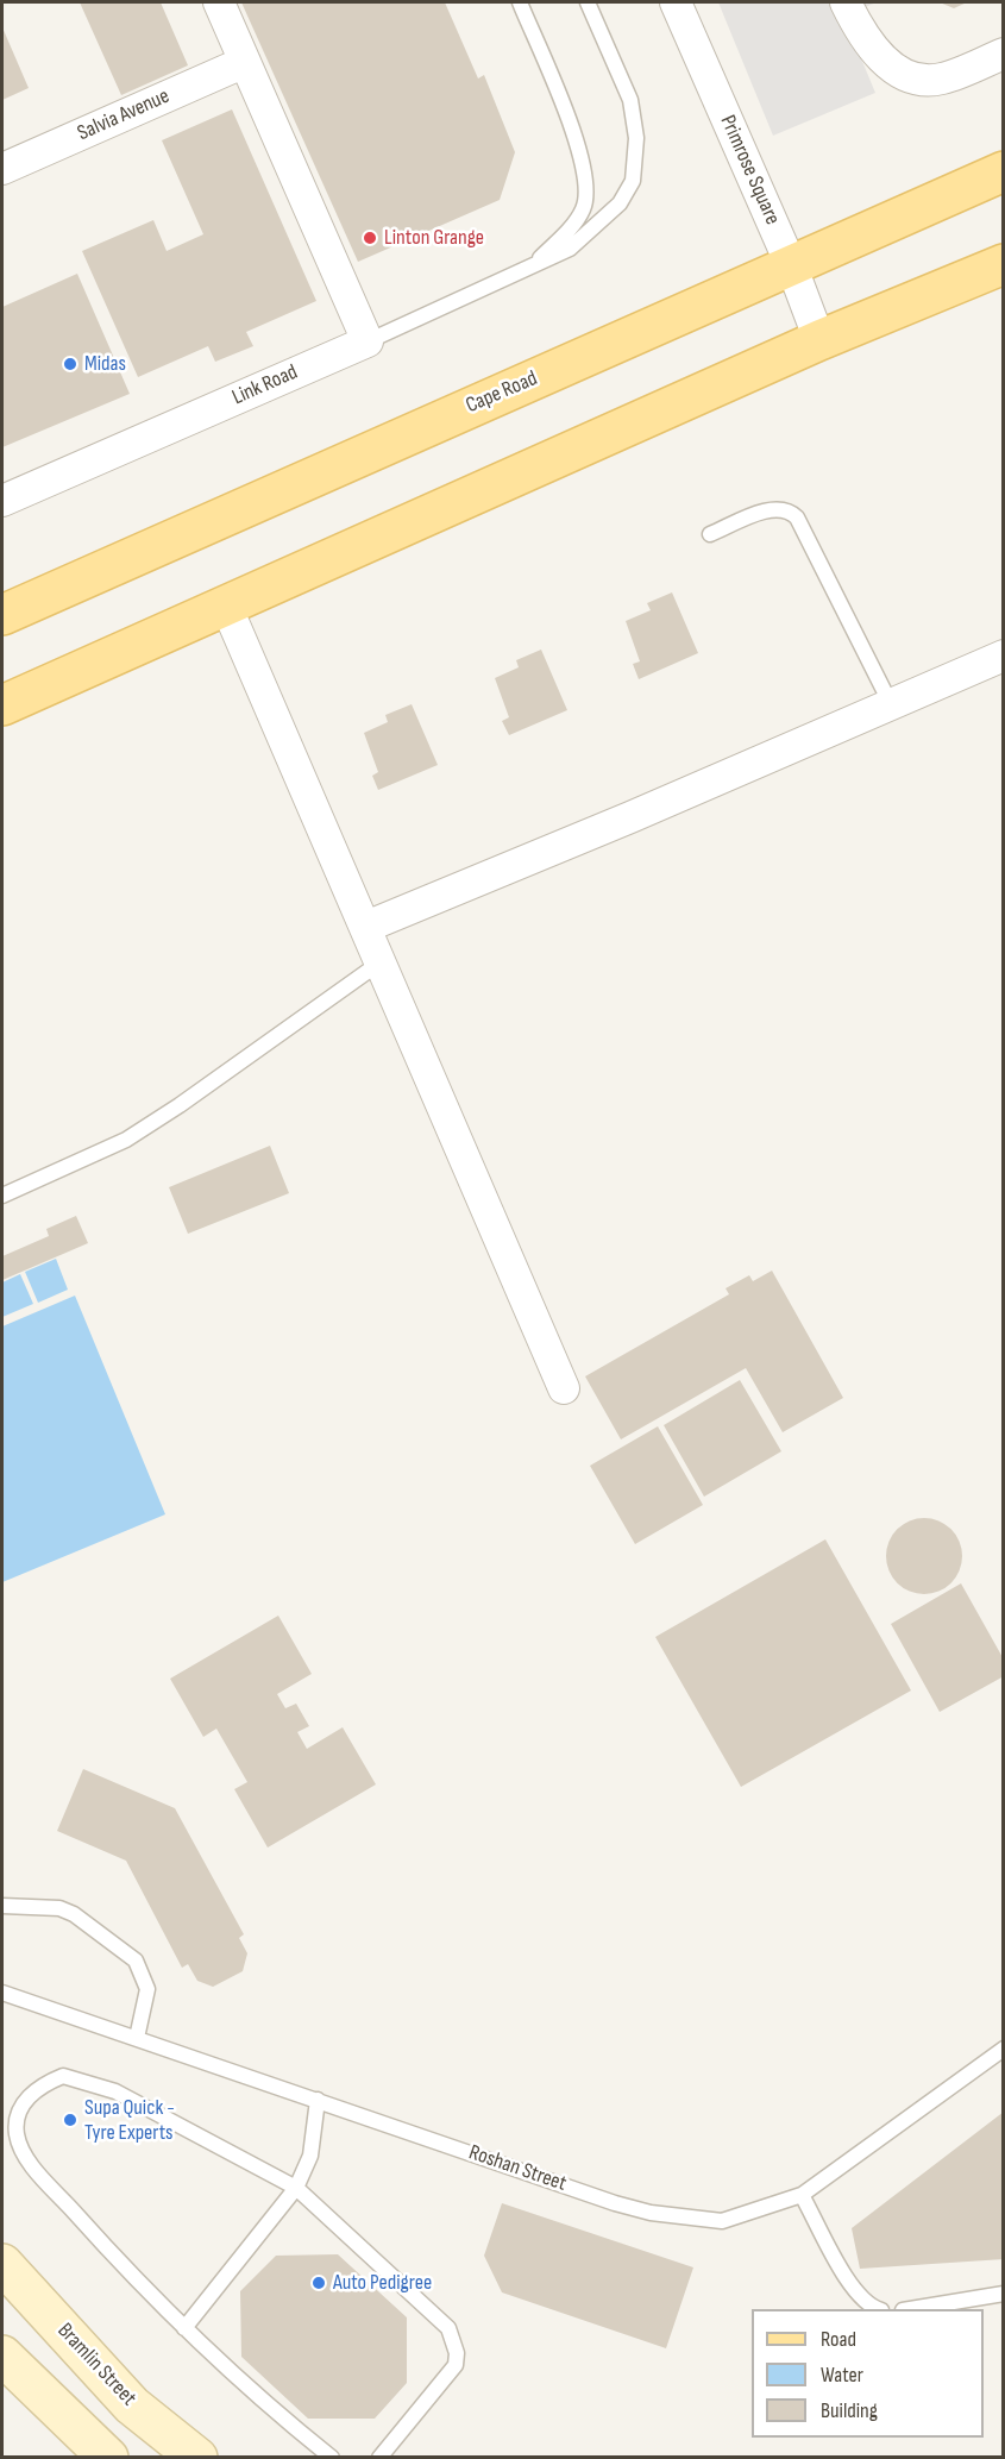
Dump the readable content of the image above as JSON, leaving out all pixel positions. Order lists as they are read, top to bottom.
{
  "streets": {
    "main road": ["Cape Road", "Bramlin Street"],
    "street": ["Salvia Avenue", "Primrose Square", "Link Road"],
    "lane": ["Roshan Street"]
  },
  "crossings": [
    ["Primrose Square", "Cape Road"]
  ],
  "places": [
    "Linton Grange",
    "Midas",
    "Supa Quick - Tyre Experts",
    "Auto Pedigree"
  ],
  "legend": ["Road", "Water", "Building"]
}
